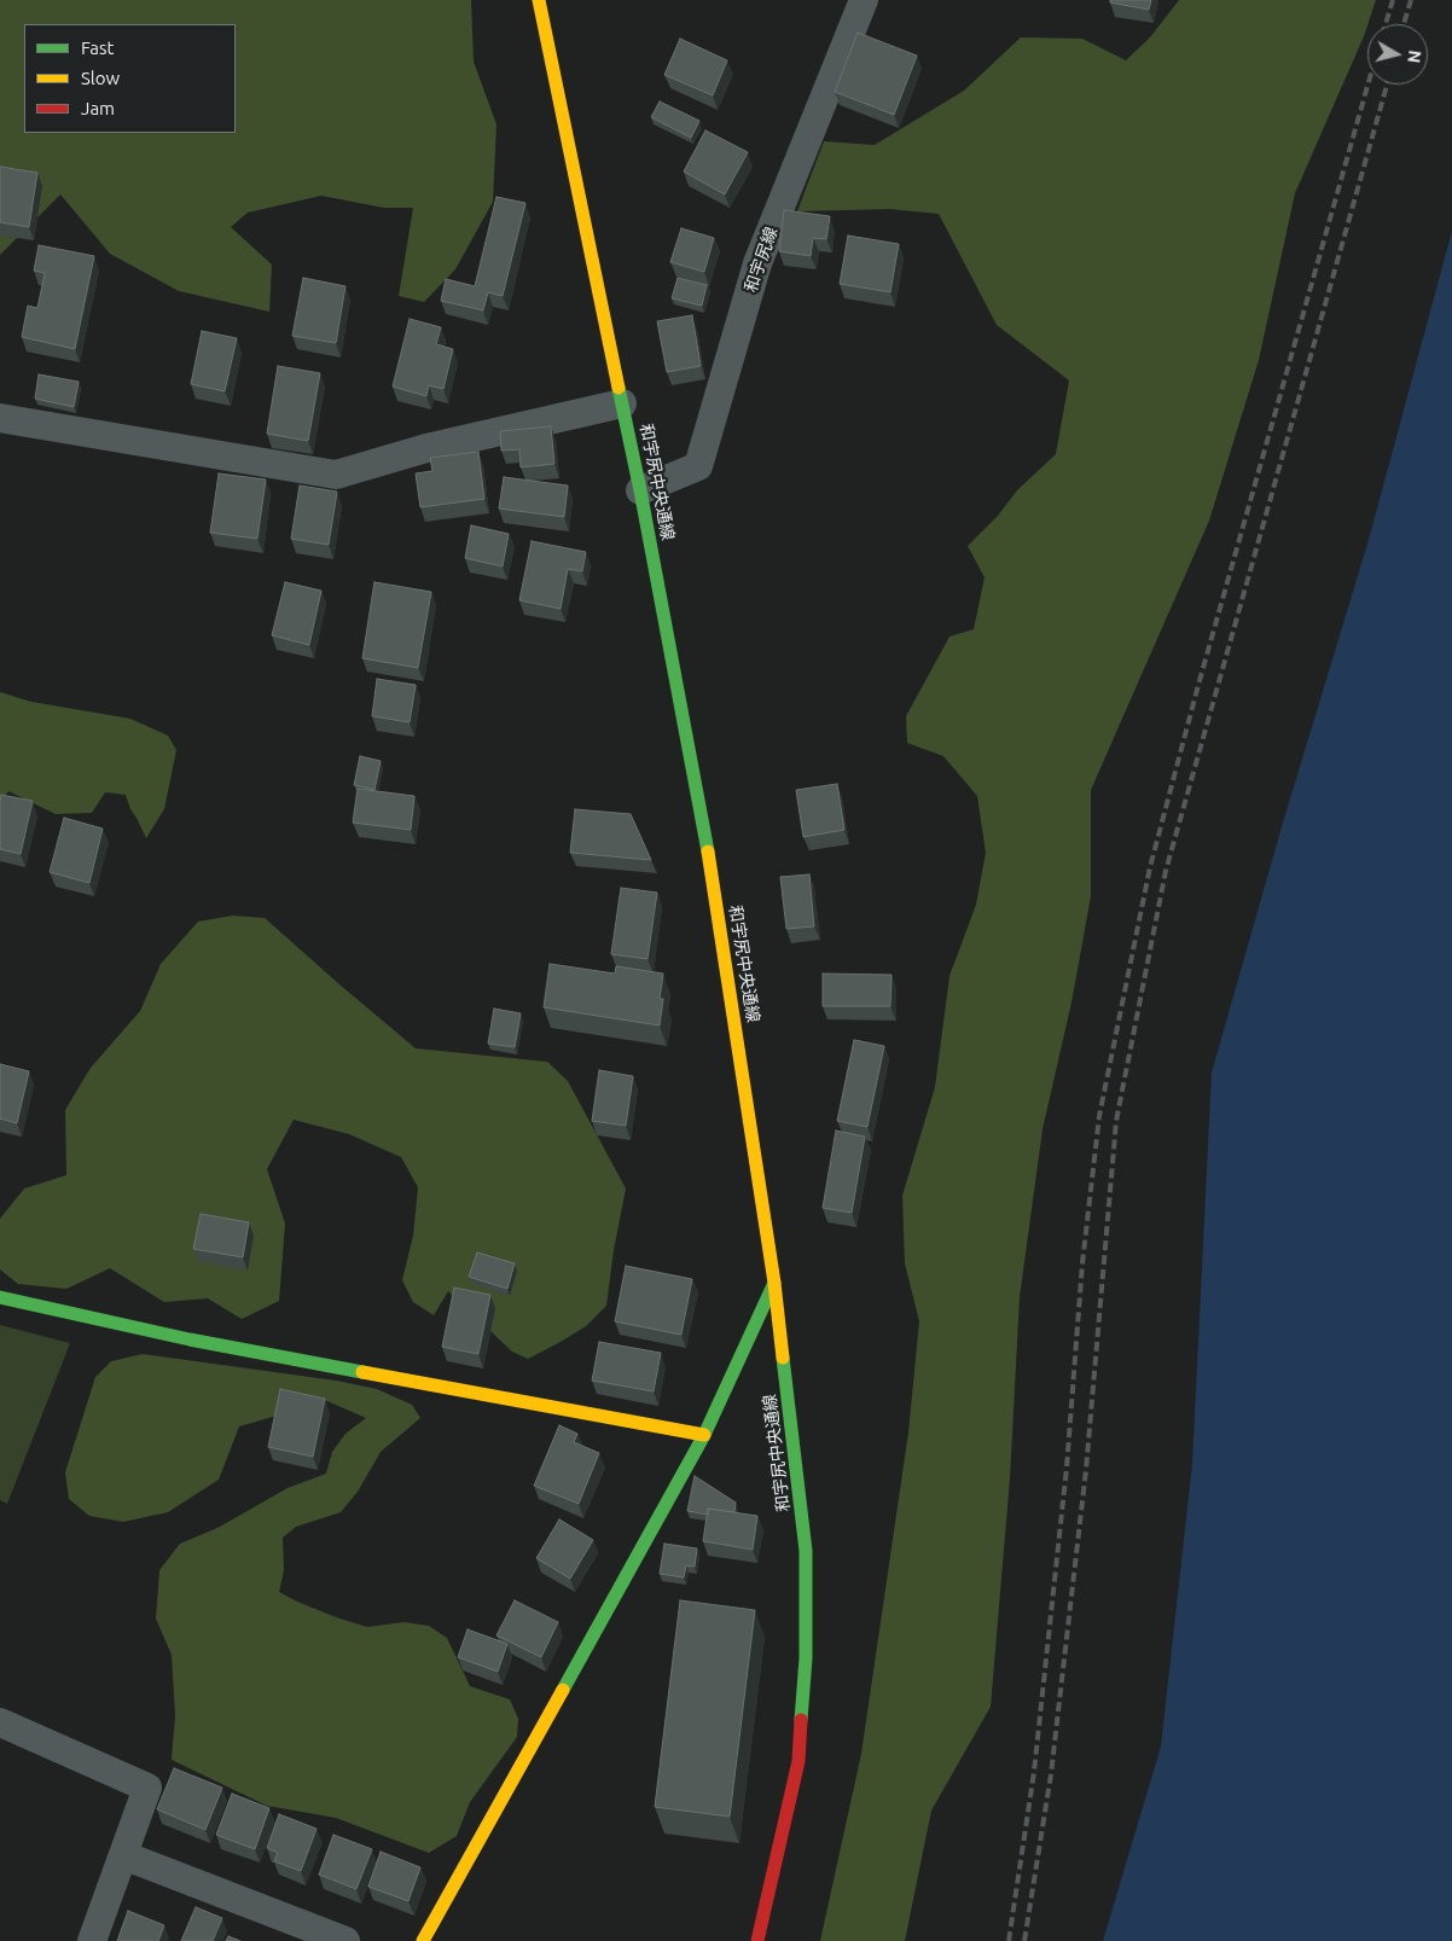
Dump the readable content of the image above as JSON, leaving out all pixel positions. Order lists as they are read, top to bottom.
{
  "streets": {
    "street": ["和宇尻線", "和宇尻中央通線"]
  },
  "crossings": [
    ["和宇尻線", "和宇尻中央通線"]
  ],
  "legend": ["Fast", "Slow", "Jam"],
  "north": "right"
}
